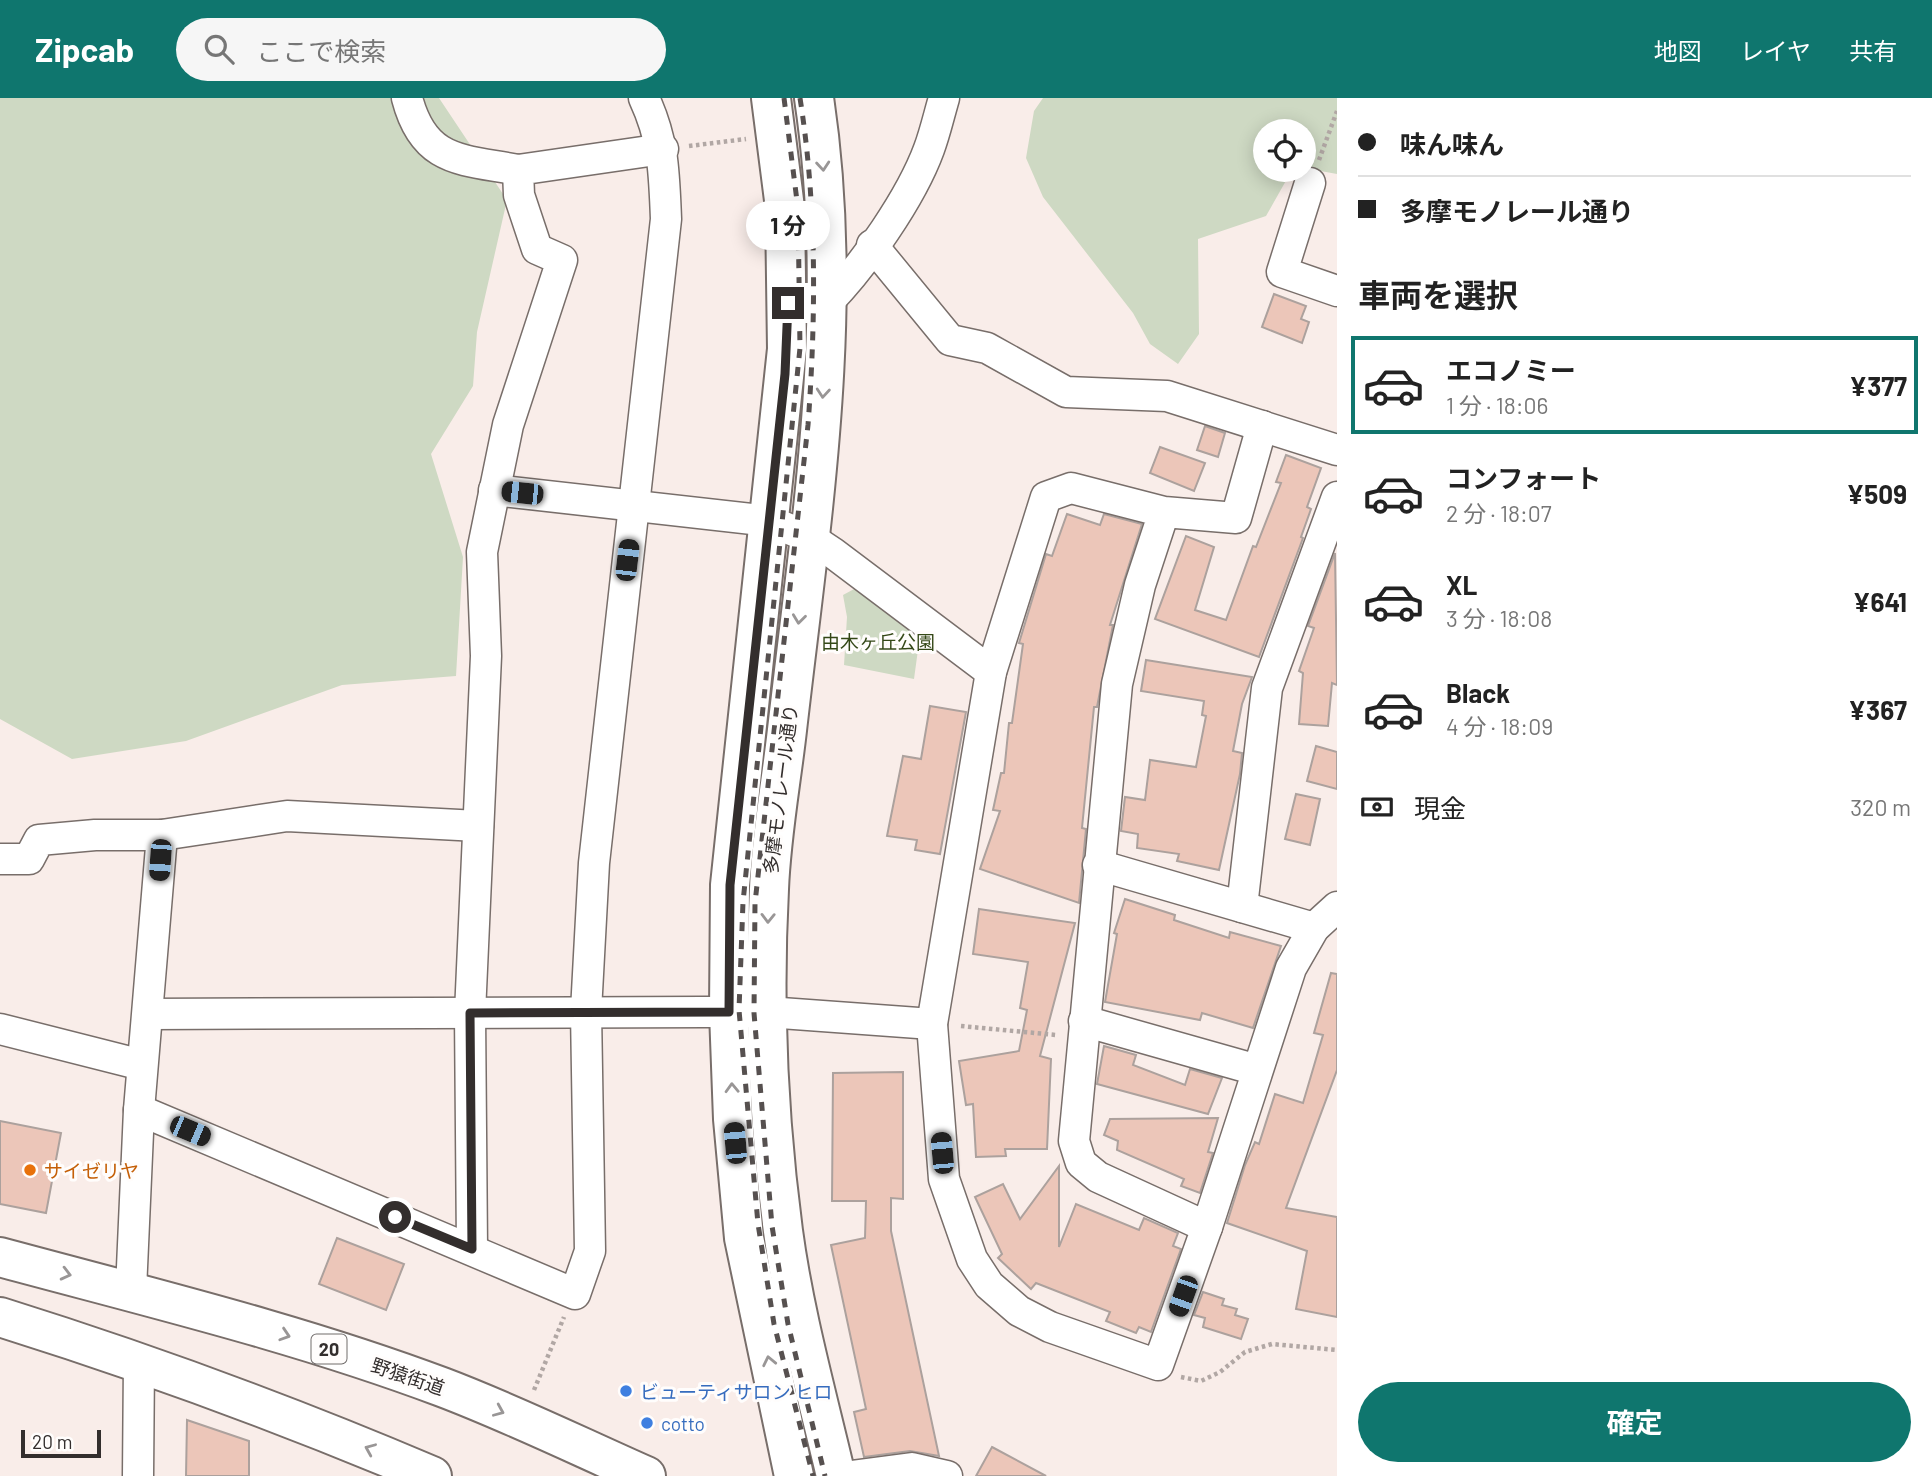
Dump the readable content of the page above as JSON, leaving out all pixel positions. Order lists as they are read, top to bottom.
{
  "streets": {
    "main road": ["多摩モノレール通り", "20", "野猿街道"]
  },
  "parks": ["由木ヶ丘公園"],
  "places": ["サイゼリヤ", "ビューティサロン ヒロ", "cotto"],
  "scale_bar": "20 m",
  "page": {
    "header": "Zipcab",
    "search": "ここで検索",
    "nav": ["地図", "レイヤ", "共有"],
    "banner": ["味ん味ん", "多摩モノレール通り"],
    "bubble": "1 分",
    "heading": "車両を選択",
    "list": [
      {
        "name": "エコノミー",
        "note": "1 分 · 18:06",
        "value": "¥377"
      },
      {
        "name": "コンフォート",
        "note": "2 分 · 18:07",
        "value": "¥509"
      },
      {
        "name": "XL",
        "note": "3 分 · 18:08",
        "value": "¥641"
      },
      {
        "name": "Black",
        "note": "4 分 · 18:09",
        "value": "¥367"
      }
    ],
    "pay": ["現金", "320 m"],
    "buttons": "確定",
    "scale": "20 m"
  }
}
